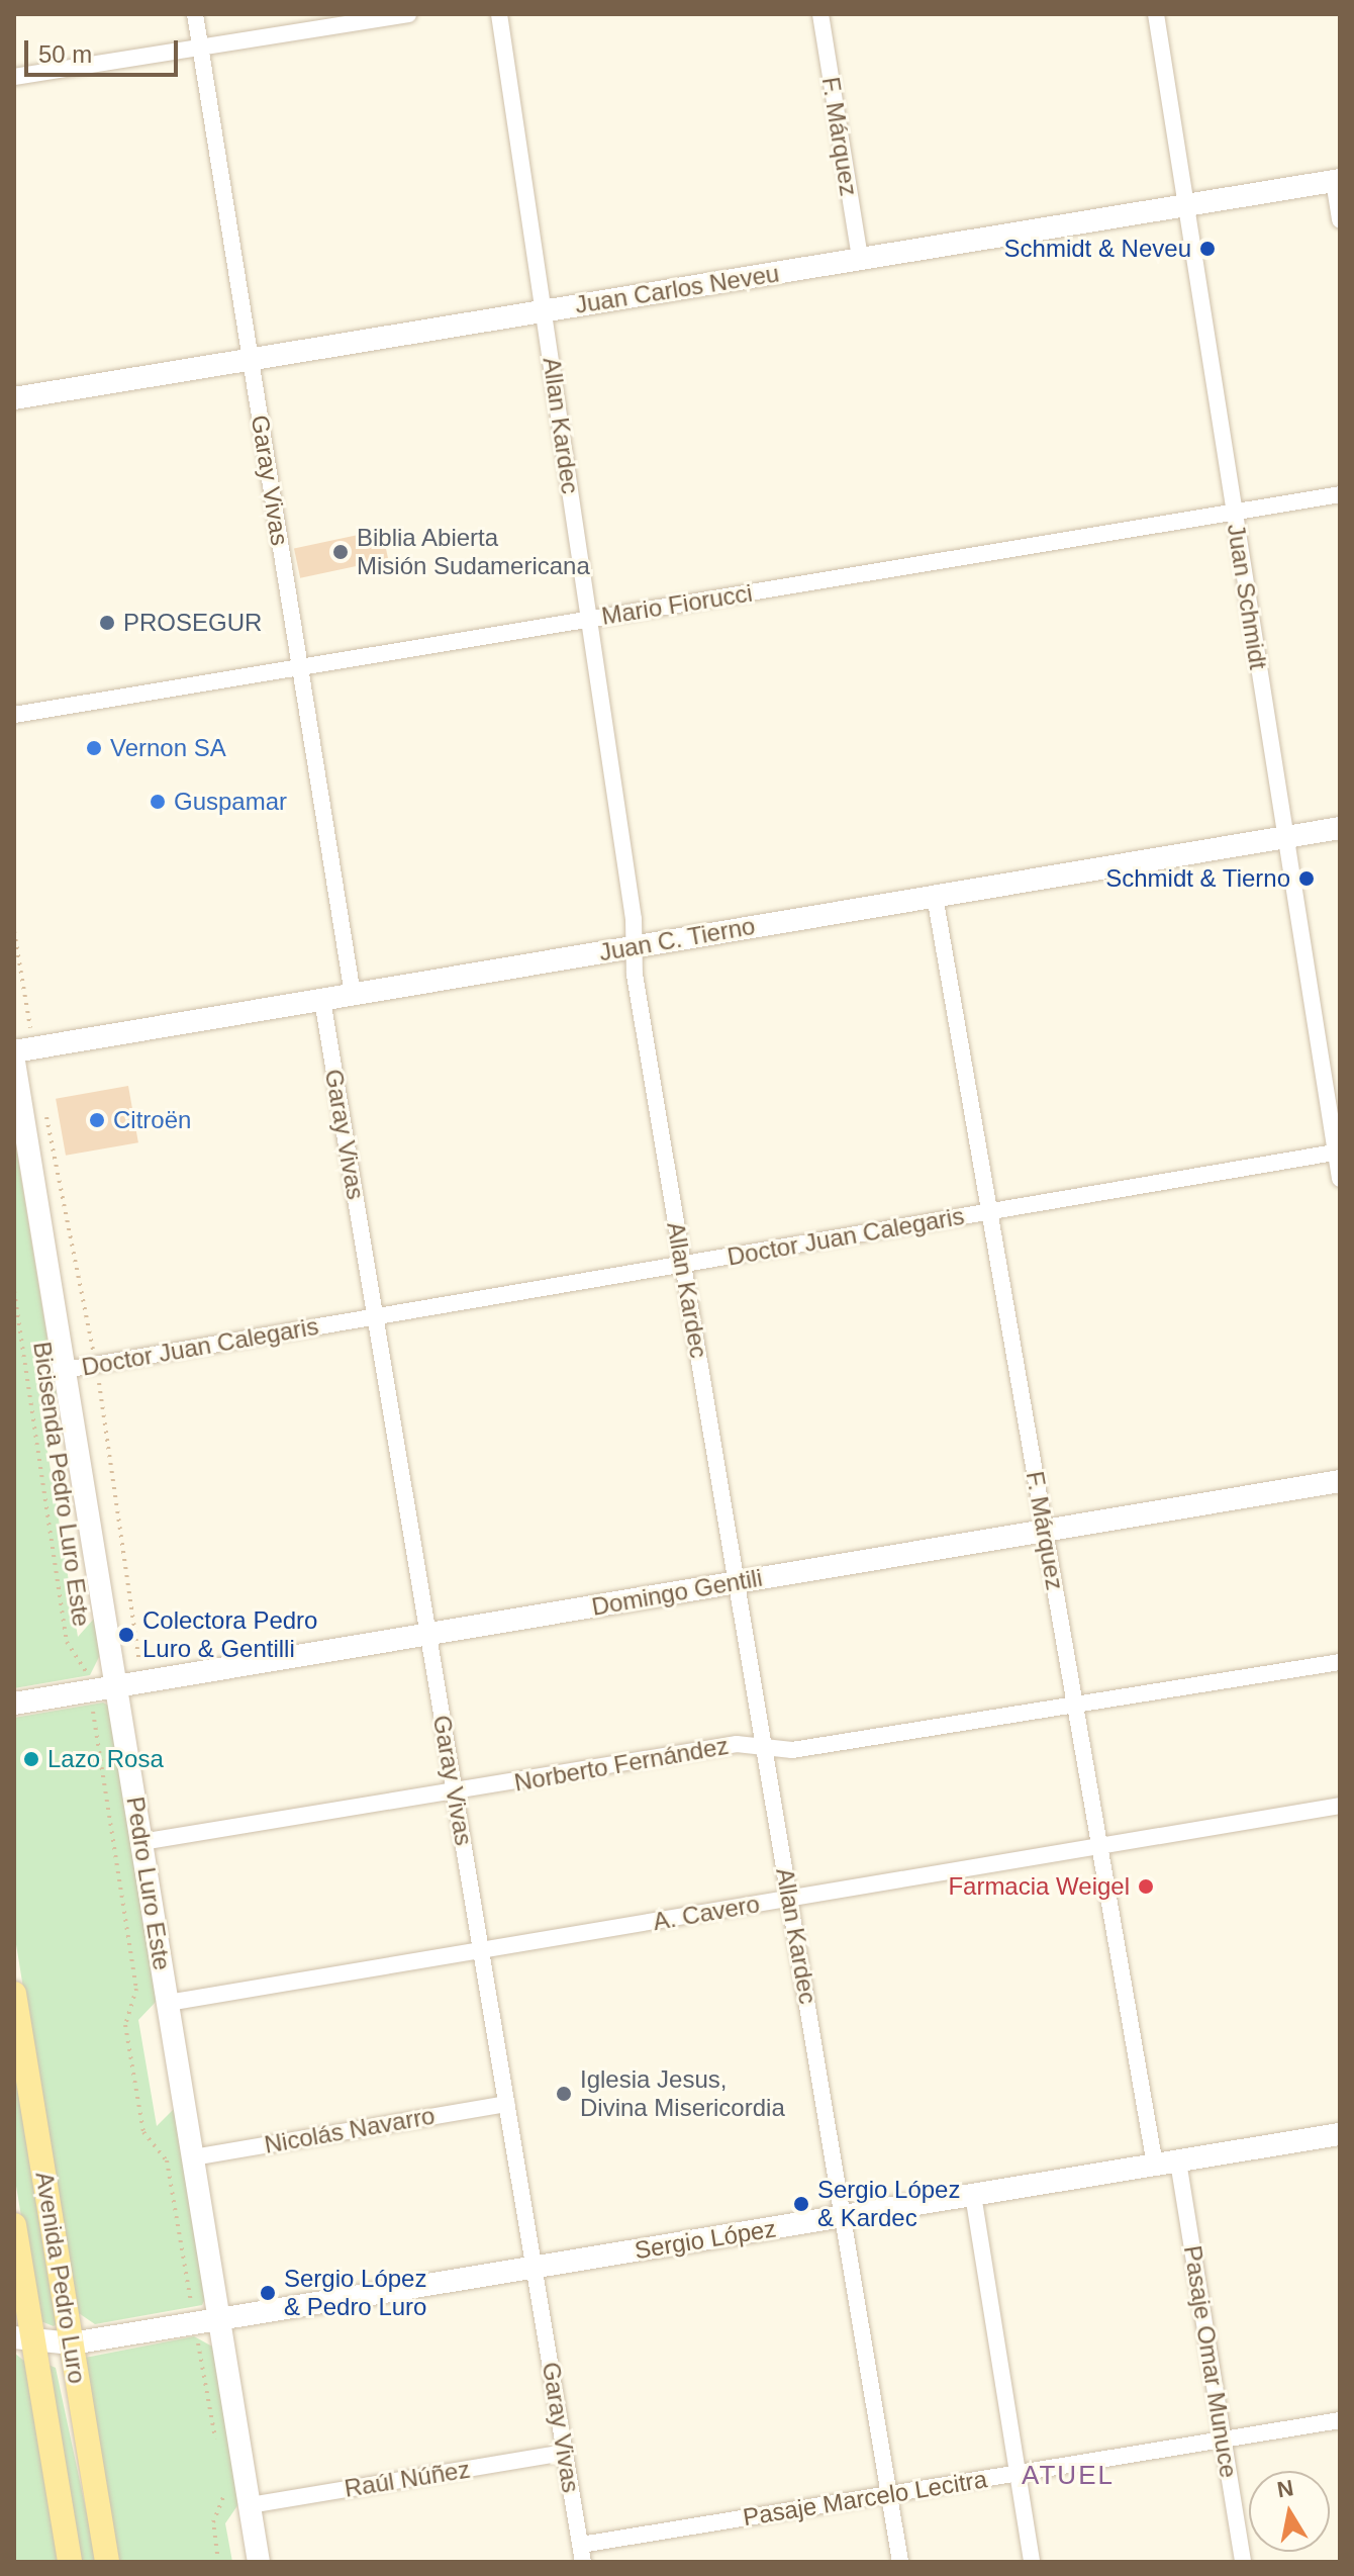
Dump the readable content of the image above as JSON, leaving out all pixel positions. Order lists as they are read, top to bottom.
{
  "streets": {
    "main road": ["Avenida Pedro Luro"],
    "street": [
      "F. Márquez",
      "Juan Carlos Neveu",
      "Allan Kardec",
      "Garay Vivas",
      "Juan Schmidt",
      "Mario Fiorucci",
      "Juan C. Tierno",
      "Doctor Juan Calegaris",
      "Domingo Gentili",
      "Norberto Fernández",
      "Pedro Luro Este",
      "A. Cavero",
      "Nicolás Navarro",
      "Sergio López",
      "Pasaje Omar Munuce",
      "Raúl Núñez",
      "Pasaje Marcelo Lecitra"
    ],
    "path": ["Bicisenda Pedro Luro Este"]
  },
  "crossings": [
    ["F. Márquez", "Juan Carlos Neveu"],
    ["F. Márquez", "Juan C. Tierno"],
    ["F. Márquez", "Doctor Juan Calegaris"],
    ["F. Márquez", "Domingo Gentili"],
    ["F. Márquez", "Norberto Fernández"],
    ["F. Márquez", "A. Cavero"],
    ["F. Márquez", "Sergio López"],
    ["Juan Carlos Neveu", "Allan Kardec"],
    ["Juan Carlos Neveu", "Garay Vivas"],
    ["Juan Carlos Neveu", "Juan Schmidt"],
    ["Allan Kardec", "Mario Fiorucci"],
    ["Allan Kardec", "Juan C. Tierno"],
    ["Allan Kardec", "Doctor Juan Calegaris"],
    ["Allan Kardec", "Domingo Gentili"],
    ["Allan Kardec", "Norberto Fernández"],
    ["Allan Kardec", "A. Cavero"],
    ["Allan Kardec", "Sergio López"],
    ["Allan Kardec", "Pasaje Marcelo Lecitra"],
    ["Garay Vivas", "Mario Fiorucci"],
    ["Garay Vivas", "Juan C. Tierno"],
    ["Garay Vivas", "Doctor Juan Calegaris"],
    ["Garay Vivas", "Domingo Gentili"],
    ["Garay Vivas", "Norberto Fernández"],
    ["Garay Vivas", "A. Cavero"],
    ["Garay Vivas", "Nicolás Navarro"],
    ["Garay Vivas", "Sergio López"],
    ["Garay Vivas", "Raúl Núñez"],
    ["Garay Vivas", "Pasaje Marcelo Lecitra"],
    ["Juan Schmidt", "Mario Fiorucci"],
    ["Juan Schmidt", "Juan C. Tierno"],
    ["Juan Schmidt", "Doctor Juan Calegaris"],
    ["Doctor Juan Calegaris", "Pedro Luro Este"],
    ["Domingo Gentili", "Pedro Luro Este"],
    ["Norberto Fernández", "Pedro Luro Este"],
    ["Pedro Luro Este", "A. Cavero"],
    ["Pedro Luro Este", "Nicolás Navarro"],
    ["Pedro Luro Este", "Sergio López"],
    ["Pedro Luro Este", "Raúl Núñez"],
    ["Sergio López", "Avenida Pedro Luro"],
    ["Sergio López", "Pasaje Omar Munuce"],
    ["Pasaje Omar Munuce", "Pasaje Marcelo Lecitra"]
  ],
  "districts": ["ATUEL"],
  "places": [
    "Schmidt & Neveu",
    "Biblia Abierta Misión Sudamericana",
    "PROSEGUR",
    "Vernon SA",
    "Guspamar",
    "Schmidt & Tierno",
    "Citroën",
    "Colectora Pedro Luro & Gentilli",
    "Lazo Rosa",
    "Farmacia Weigel",
    "Iglesia Jesus, Divina Misericordia",
    "Sergio López & Kardec",
    "Sergio López & Pedro Luro"
  ],
  "scale_bar": "50 m",
  "north": "top"
}
